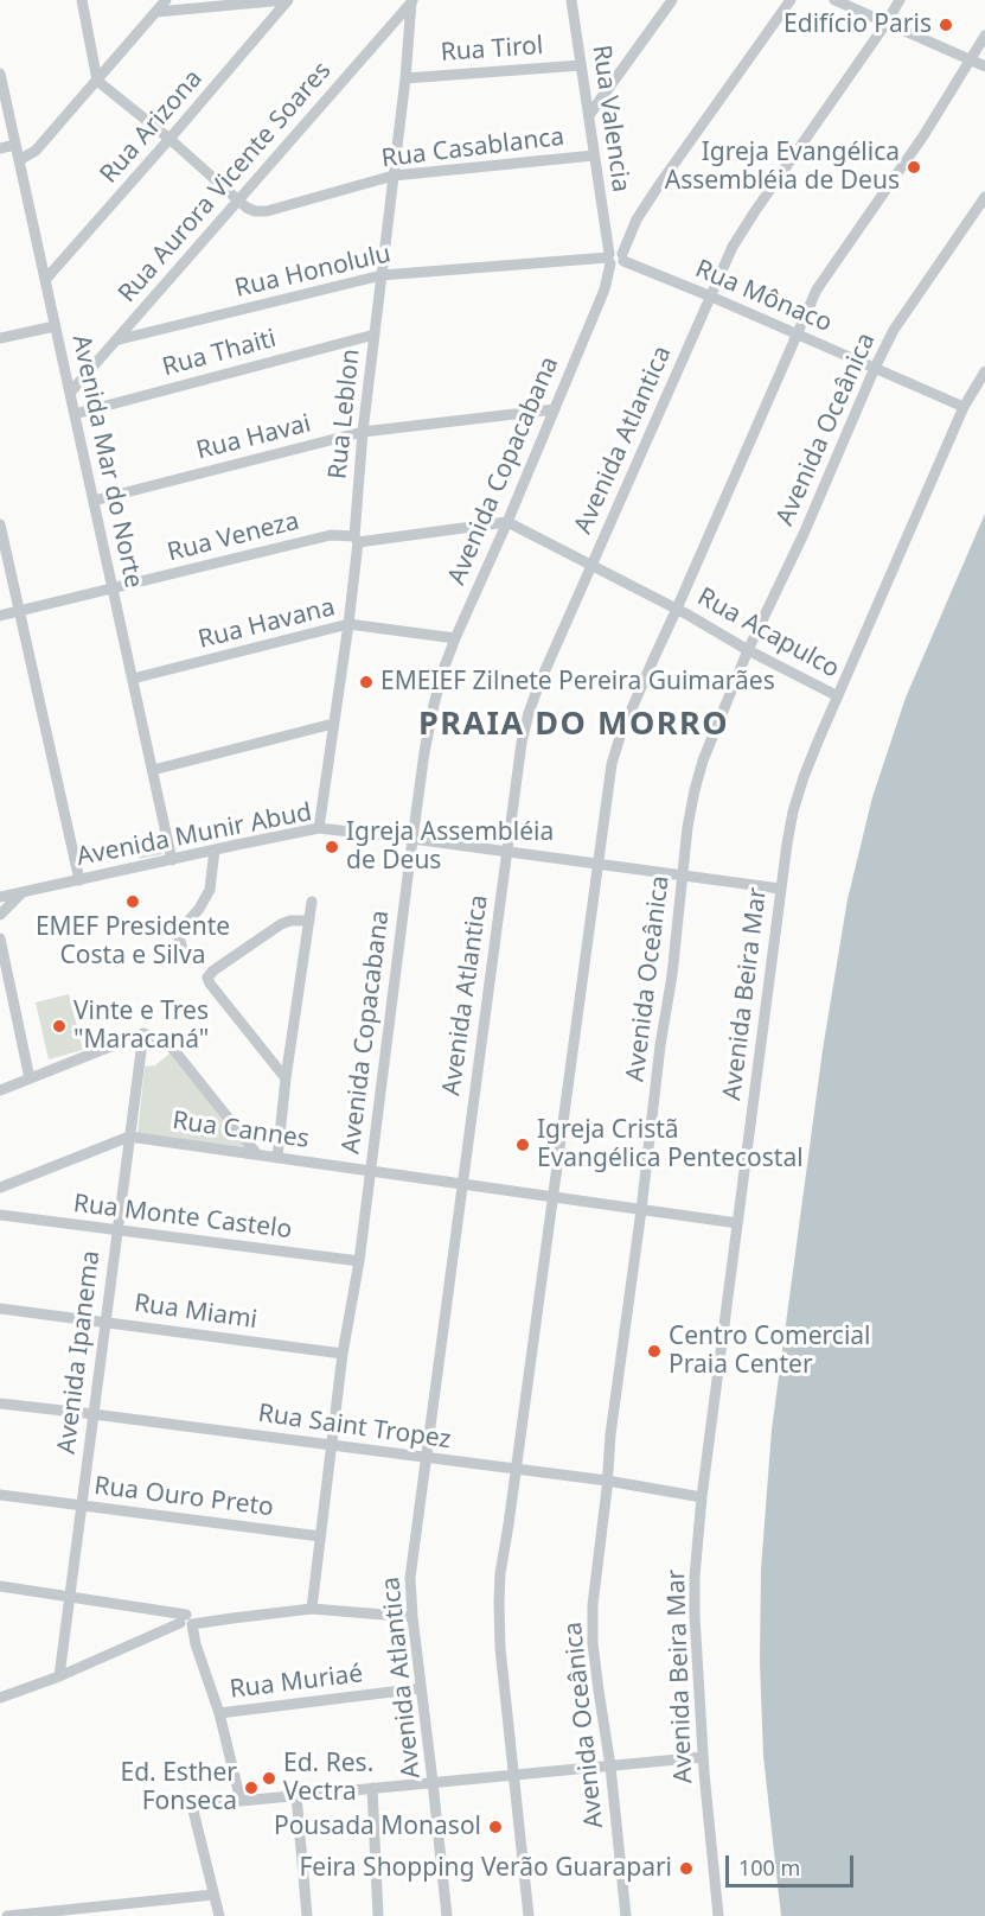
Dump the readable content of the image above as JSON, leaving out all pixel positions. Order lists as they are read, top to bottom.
{
  "streets": {
    "street": [
      "Rua Tirol",
      "Rua Valencia",
      "Rua Arizona",
      "Rua Casablanca",
      "Rua Aurora Vicente Soares",
      "Rua Honolulu",
      "Rua Mônaco",
      "Rua Thaiti",
      "Rua Leblon",
      "Avenida Oceânica",
      "Rua Havai",
      "Avenida Atlantica",
      "Avenida Mar do Norte",
      "Avenida Copacabana",
      "Rua Veneza",
      "Rua Havana",
      "Rua Acapulco",
      "Avenida Munir Abud",
      "Avenida Beira Mar",
      "Rua Cannes",
      "Rua Monte Castelo",
      "Rua Miami",
      "Avenida Ipanema",
      "Rua Saint Tropez",
      "Rua Ouro Preto",
      "Rua Muriaé"
    ]
  },
  "crossings": [
    ["Rua Tirol", "Rua Valencia"],
    ["Rua Tirol", "Rua Leblon"],
    ["Rua Valencia", "Rua Casablanca"],
    ["Rua Valencia", "Rua Honolulu"],
    ["Rua Valencia", "Rua Mônaco"],
    ["Rua Valencia", "Avenida Copacabana"],
    ["Rua Arizona", "Avenida Mar do Norte"],
    ["Rua Casablanca", "Rua Aurora Vicente Soares"],
    ["Rua Casablanca", "Rua Leblon"],
    ["Rua Aurora Vicente Soares", "Rua Honolulu"],
    ["Rua Aurora Vicente Soares", "Rua Leblon"],
    ["Rua Aurora Vicente Soares", "Avenida Mar do Norte"],
    ["Rua Honolulu", "Rua Mônaco"],
    ["Rua Honolulu", "Rua Leblon"],
    ["Rua Honolulu", "Avenida Copacabana"],
    ["Rua Mônaco", "Avenida Oceânica"],
    ["Rua Mônaco", "Avenida Atlantica"],
    ["Rua Mônaco", "Avenida Copacabana"],
    ["Rua Mônaco", "Avenida Beira Mar"],
    ["Rua Thaiti", "Rua Leblon"],
    ["Rua Thaiti", "Avenida Mar do Norte"],
    ["Rua Leblon", "Rua Havai"],
    ["Rua Leblon", "Rua Veneza"],
    ["Rua Leblon", "Rua Havana"],
    ["Rua Leblon", "Avenida Munir Abud"],
    ["Avenida Oceânica", "Rua Acapulco"],
    ["Avenida Oceânica", "Avenida Munir Abud"],
    ["Avenida Oceânica", "Rua Cannes"],
    ["Avenida Oceânica", "Rua Saint Tropez"],
    ["Rua Havai", "Avenida Mar do Norte"],
    ["Rua Havai", "Avenida Copacabana"],
    ["Avenida Atlantica", "Avenida Munir Abud"],
    ["Avenida Atlantica", "Rua Cannes"],
    ["Avenida Atlantica", "Rua Saint Tropez"],
    ["Avenida Atlantica", "Rua Muriaé"],
    ["Avenida Mar do Norte", "Rua Veneza"],
    ["Avenida Mar do Norte", "Rua Havana"],
    ["Avenida Mar do Norte", "Avenida Munir Abud"],
    ["Avenida Copacabana", "Rua Veneza"],
    ["Avenida Copacabana", "Rua Havana"],
    ["Avenida Copacabana", "Avenida Munir Abud"],
    ["Avenida Copacabana", "Rua Cannes"],
    ["Avenida Copacabana", "Rua Monte Castelo"],
    ["Avenida Copacabana", "Rua Miami"],
    ["Avenida Copacabana", "Rua Saint Tropez"],
    ["Avenida Copacabana", "Rua Ouro Preto"],
    ["Rua Acapulco", "Avenida Beira Mar"],
    ["Avenida Munir Abud", "Avenida Beira Mar"],
    ["Avenida Beira Mar", "Rua Cannes"],
    ["Avenida Beira Mar", "Rua Saint Tropez"],
    ["Rua Cannes", "Avenida Ipanema"],
    ["Rua Monte Castelo", "Avenida Ipanema"],
    ["Rua Miami", "Avenida Ipanema"],
    ["Avenida Ipanema", "Rua Saint Tropez"],
    ["Avenida Ipanema", "Rua Ouro Preto"]
  ],
  "districts": ["PRAIA DO MORRO"],
  "places": [
    "Edifício Paris",
    "Igreja Evangélica Assembléia de Deus",
    "EMEIEF Zilnete Pereira Guimarães",
    "Igreja Assembléia de Deus",
    "EMEF Presidente Costa e Silva",
    "Vinte e Tres \"Maracaná\"",
    "Igreja Cristã Evangélica Pentecostal",
    "Centro Comercial Praia Center",
    "Ed. Res. Vectra",
    "Ed. Esther Fonseca",
    "Pousada Monasol",
    "Feira Shopping Verão Guarapari"
  ],
  "scale_bar": "100 m"
}
